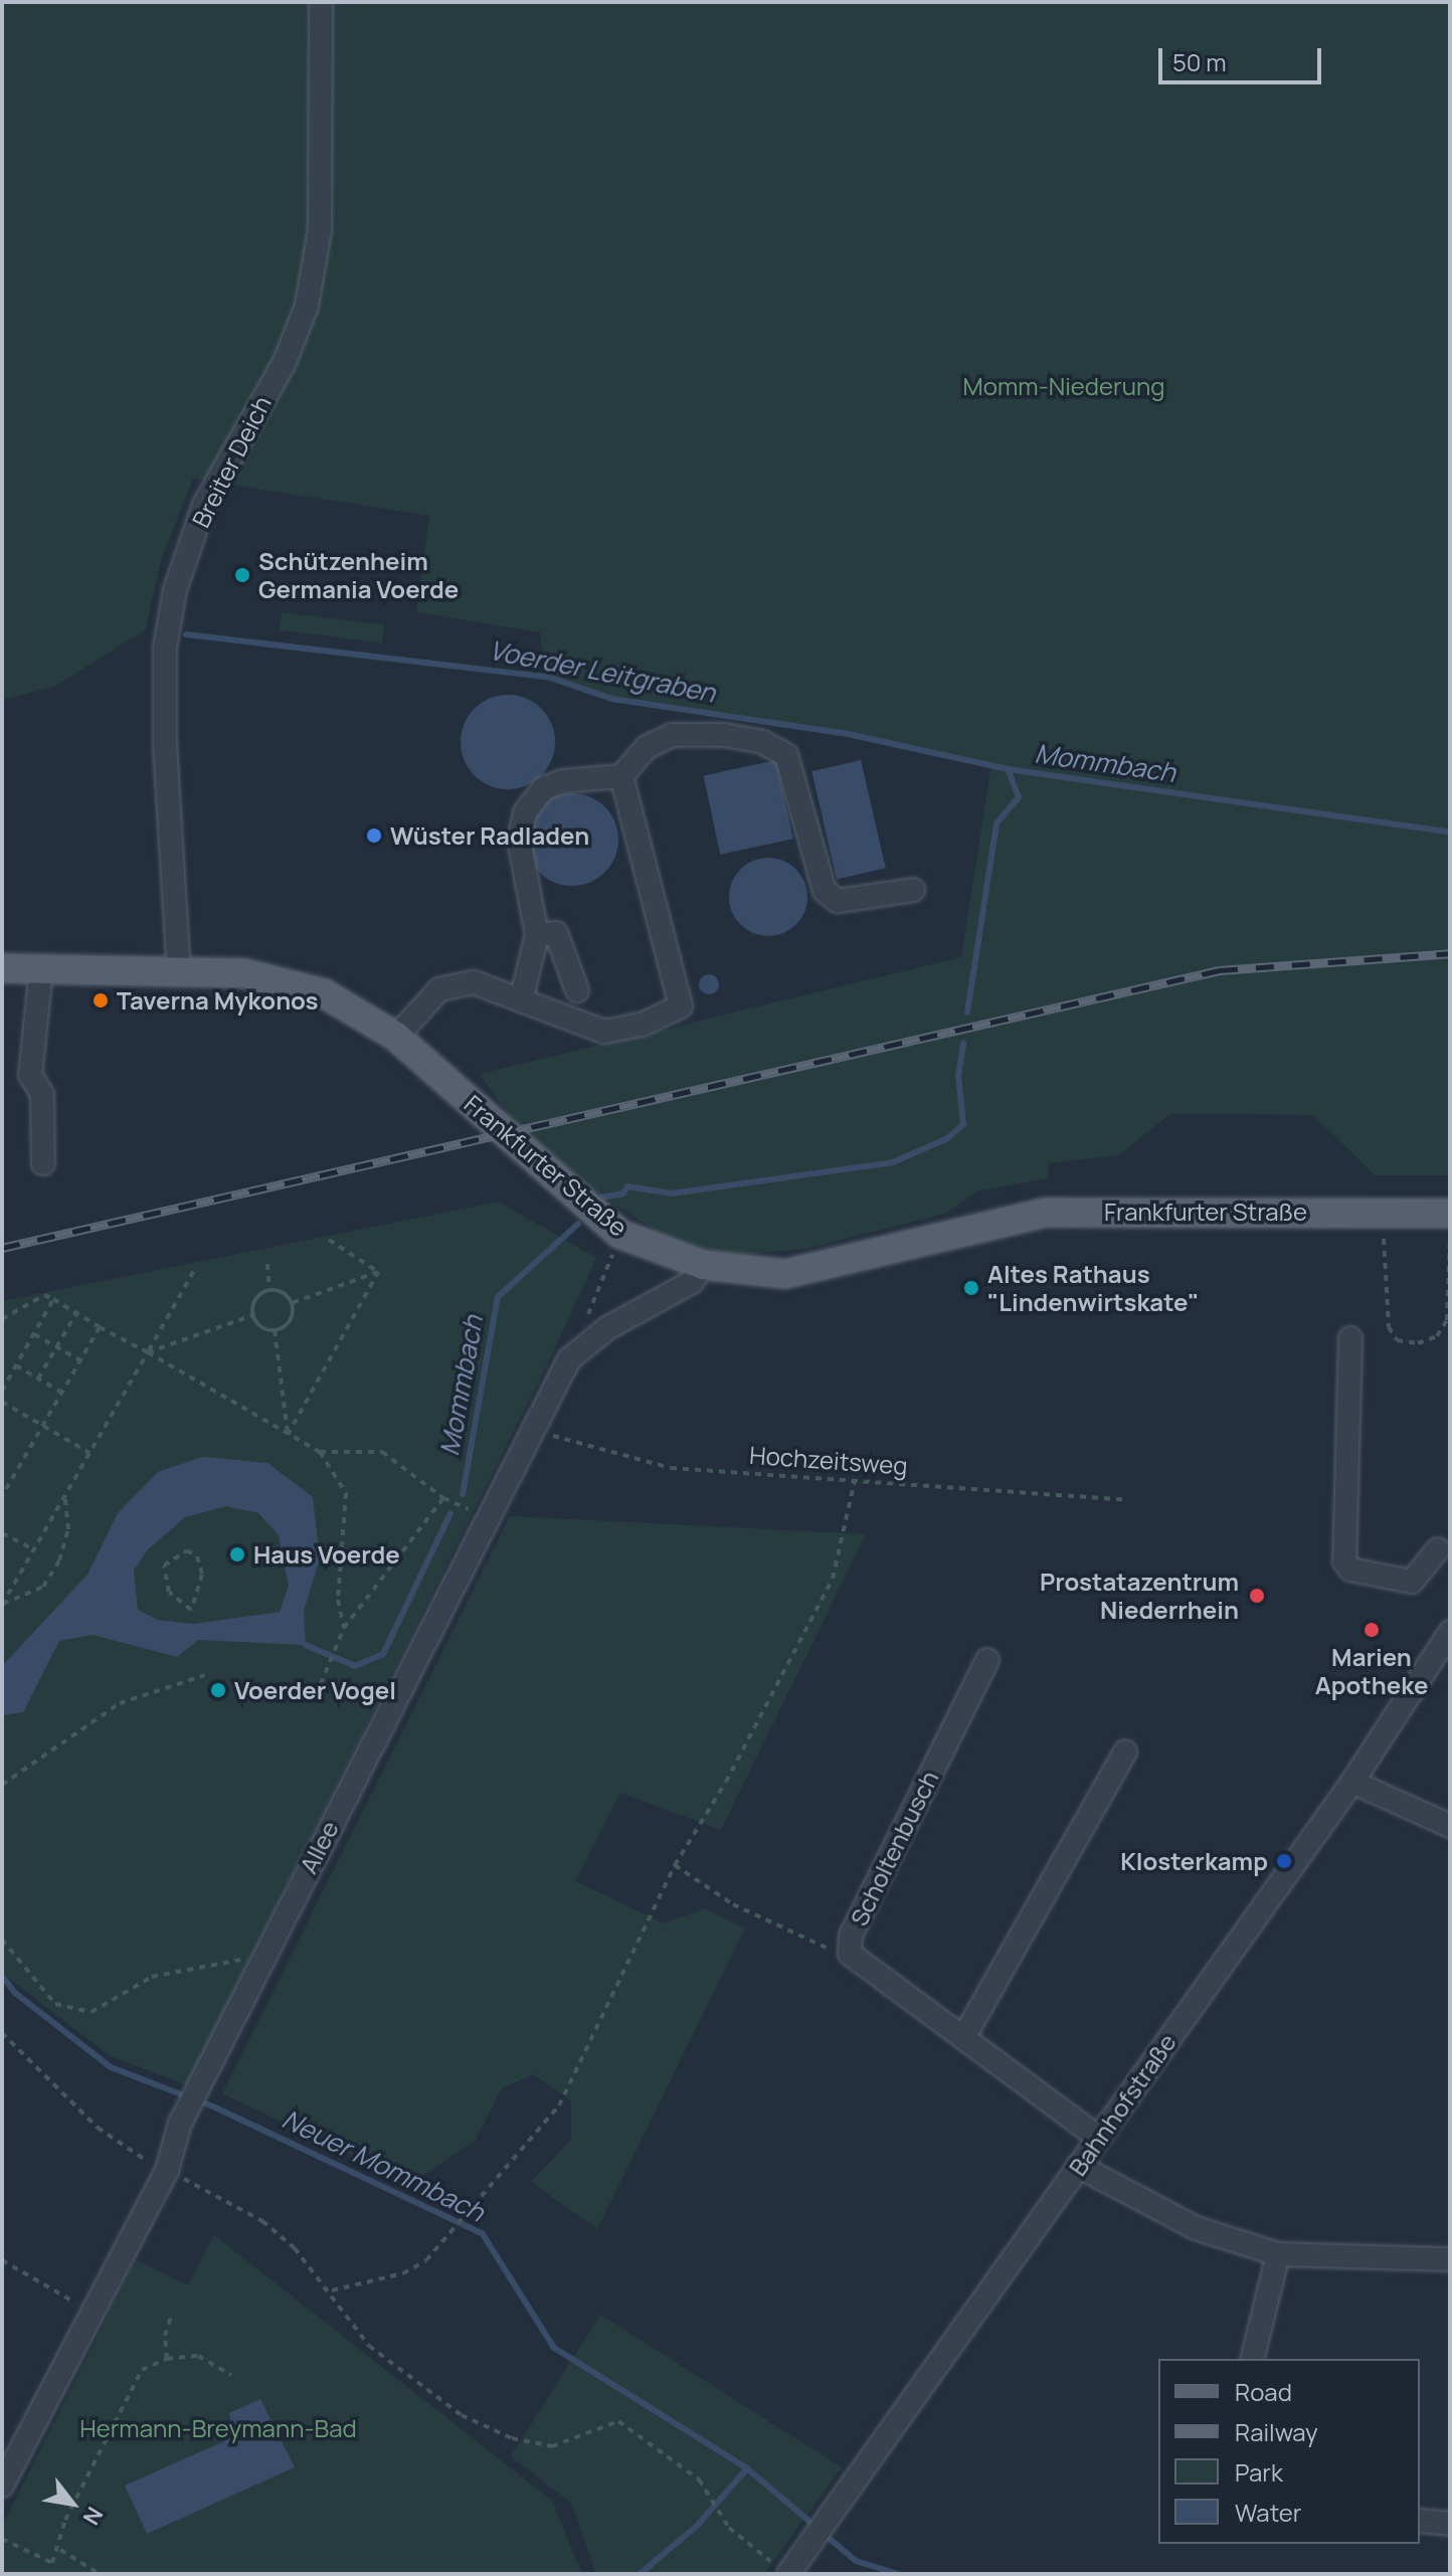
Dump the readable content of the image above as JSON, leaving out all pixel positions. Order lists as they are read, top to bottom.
{
  "streets": {
    "main road": ["Frankfurter Straße"],
    "street": [
      "Breiter Deich",
      "Allee",
      "Scholtenbusch",
      "Bahnhofstraße"
    ],
    "path": ["Hochzeitsweg"]
  },
  "crossings": [
    ["Breiter Deich", "Frankfurter Straße"],
    ["Frankfurter Straße", "Allee"],
    ["Hochzeitsweg", "Allee"],
    ["Scholtenbusch", "Bahnhofstraße"]
  ],
  "water": ["Voerder Leitgraben", "Mommbach", "Neuer Mommbach"],
  "parks": ["Momm-Niederung", "Hermann-Breymann-Bad"],
  "places": [
    "Schützenheim Germania Voerde",
    "Wüster Radladen",
    "Taverna Mykonos",
    "Altes Rathaus \"Lindenwirtskate\"",
    "Haus Voerde",
    "Prostatazentrum Niederrhein",
    "Marien Apotheke",
    "Voerder Vogel",
    "Klosterkamp"
  ],
  "legend": [
    "Road",
    "Railway",
    "Park",
    "Water"
  ],
  "scale_bar": "50 m",
  "north": "bottom right"
}
